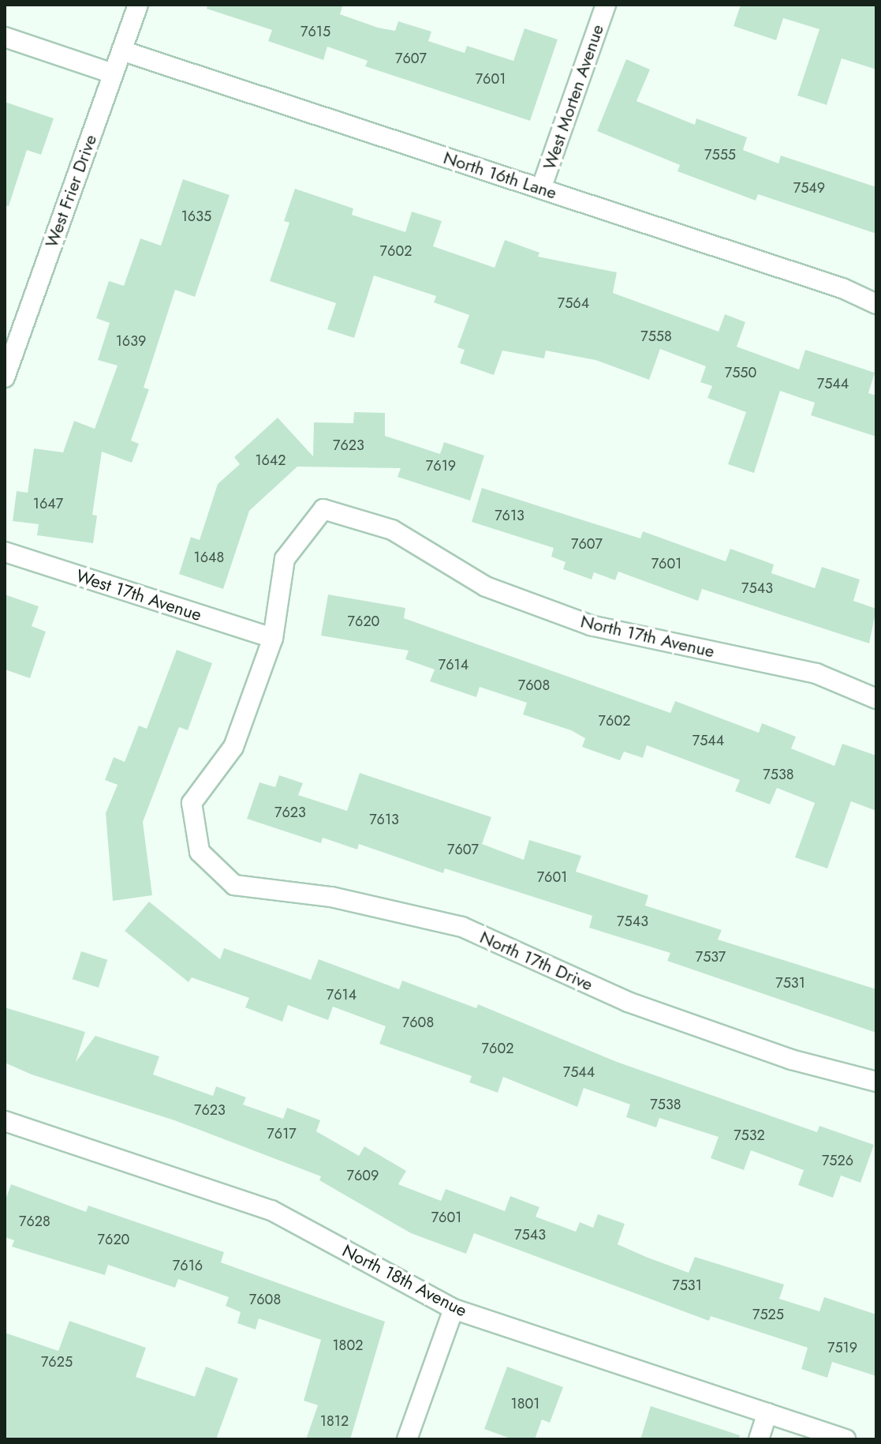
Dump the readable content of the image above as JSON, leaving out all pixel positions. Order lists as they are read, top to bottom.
{
  "streets": {
    "street": [
      "West Morten Avenue",
      "North 16th Lane",
      "West Frier Drive",
      "West 17th Avenue",
      "North 17th Avenue",
      "North 17th Drive",
      "North 18th Avenue"
    ]
  },
  "crossings": [
    ["West Morten Avenue", "North 16th Lane"],
    ["North 16th Lane", "West Frier Drive"],
    ["West 17th Avenue", "North 17th Avenue"],
    ["West 17th Avenue", "North 17th Drive"],
    ["North 17th Avenue", "North 17th Drive"]
  ],
  "house_numbers": [
    "7615",
    "7607",
    "7601",
    "7555",
    "7549",
    "1635",
    "7602",
    "7564",
    "7558",
    "1639",
    "7550",
    "7544",
    "7623",
    "1642",
    "7619",
    "1647",
    "7613",
    "7607",
    "1648",
    "7601",
    "7543",
    "7620",
    "7614",
    "7608",
    "7602",
    "7544",
    "7538",
    "7623",
    "7613",
    "7607",
    "7601",
    "7543",
    "7537",
    "7531",
    "7614",
    "7608",
    "7602",
    "7544",
    "7538",
    "7623",
    "7617",
    "7532",
    "7526",
    "7609",
    "7601",
    "7628",
    "7543",
    "7620",
    "7616",
    "7531",
    "7608",
    "7525",
    "1802",
    "7519",
    "7625",
    "1801",
    "1812"
  ]
}
